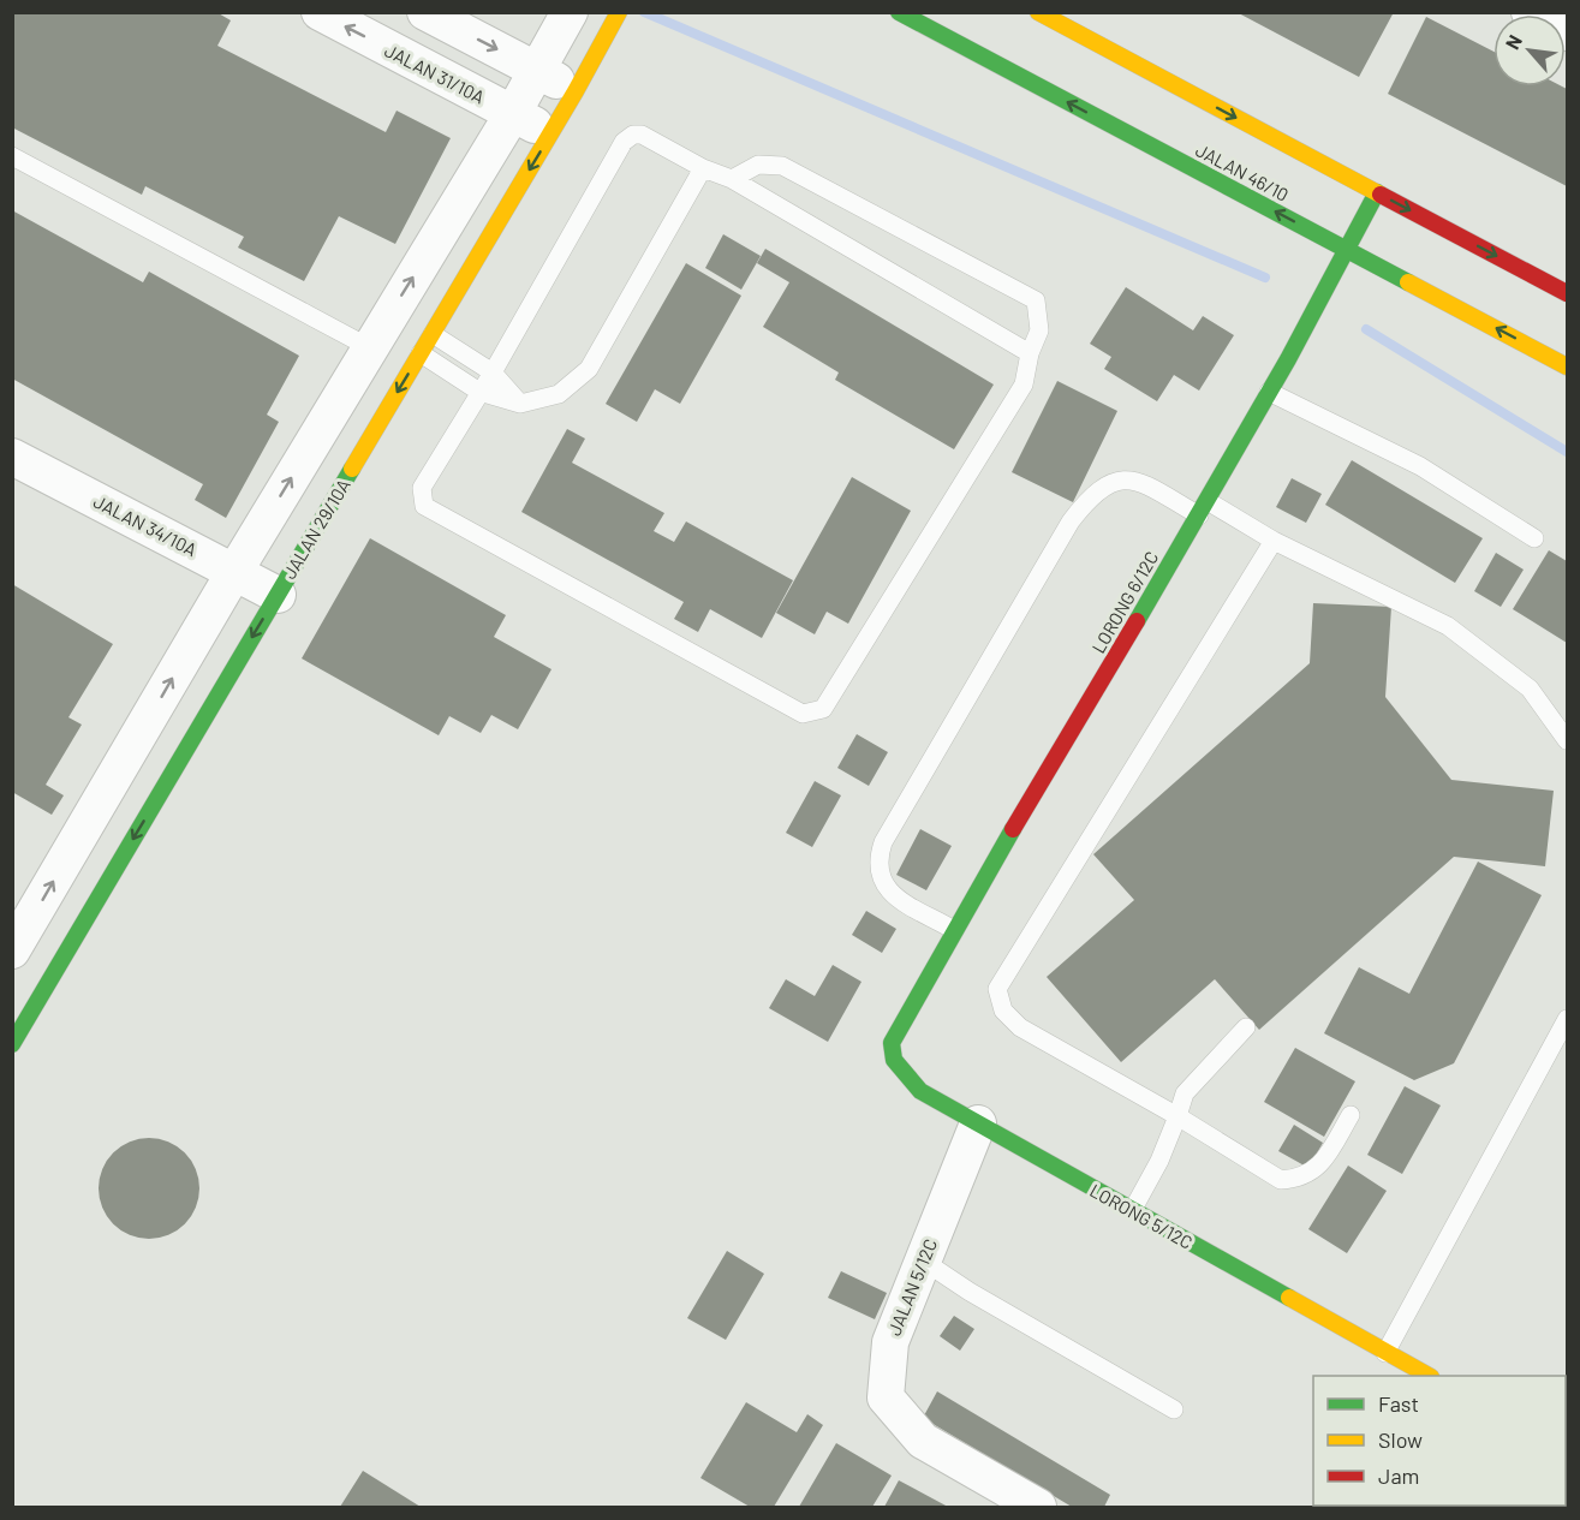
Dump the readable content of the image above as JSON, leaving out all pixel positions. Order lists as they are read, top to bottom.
{
  "streets": {
    "street": [
      "JALAN 31/10A",
      "JALAN 46/10",
      "JALAN 34/10A",
      "JALAN 29/10A",
      "LORONG 6/12C",
      "LORONG 5/12C",
      "JALAN 5/12C"
    ]
  },
  "crossings": [
    ["JALAN 31/10A", "JALAN 29/10A"],
    ["JALAN 46/10", "LORONG 6/12C"],
    ["JALAN 34/10A", "JALAN 29/10A"],
    ["LORONG 6/12C", "LORONG 5/12C"],
    ["LORONG 5/12C", "JALAN 5/12C"]
  ],
  "legend": ["Fast", "Slow", "Jam"],
  "north": "top left"
}
